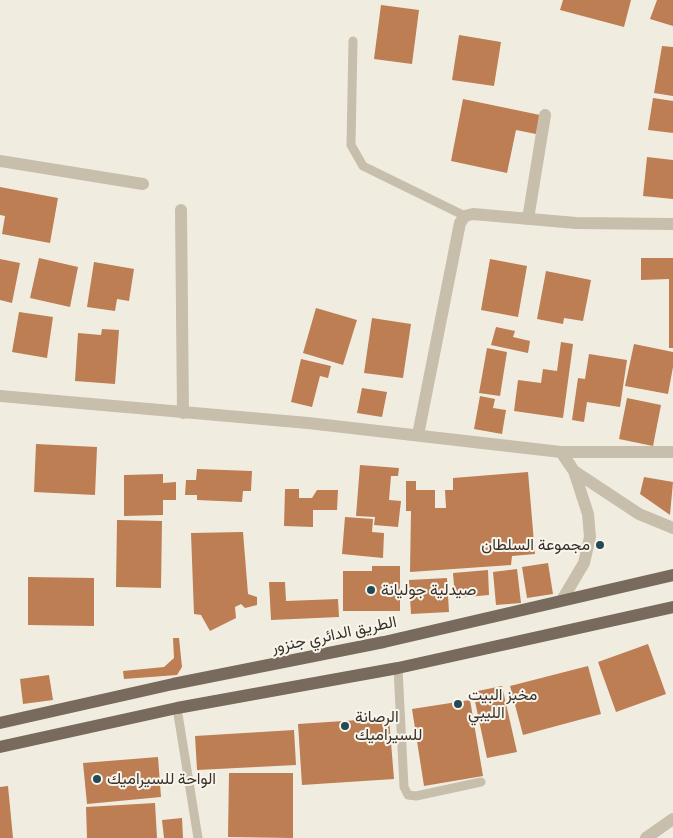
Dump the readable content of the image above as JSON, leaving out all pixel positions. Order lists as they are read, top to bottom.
{
  "streets": {
    "main road": ["الطريق الدائري جنزور"]
  },
  "places": [
    "مجموعة السلطان",
    "صيدلية جوليانة",
    "مخبز البيت الليبي",
    "الرصانة للسيراميك",
    "الواحة للسيراميك"
  ]
}
